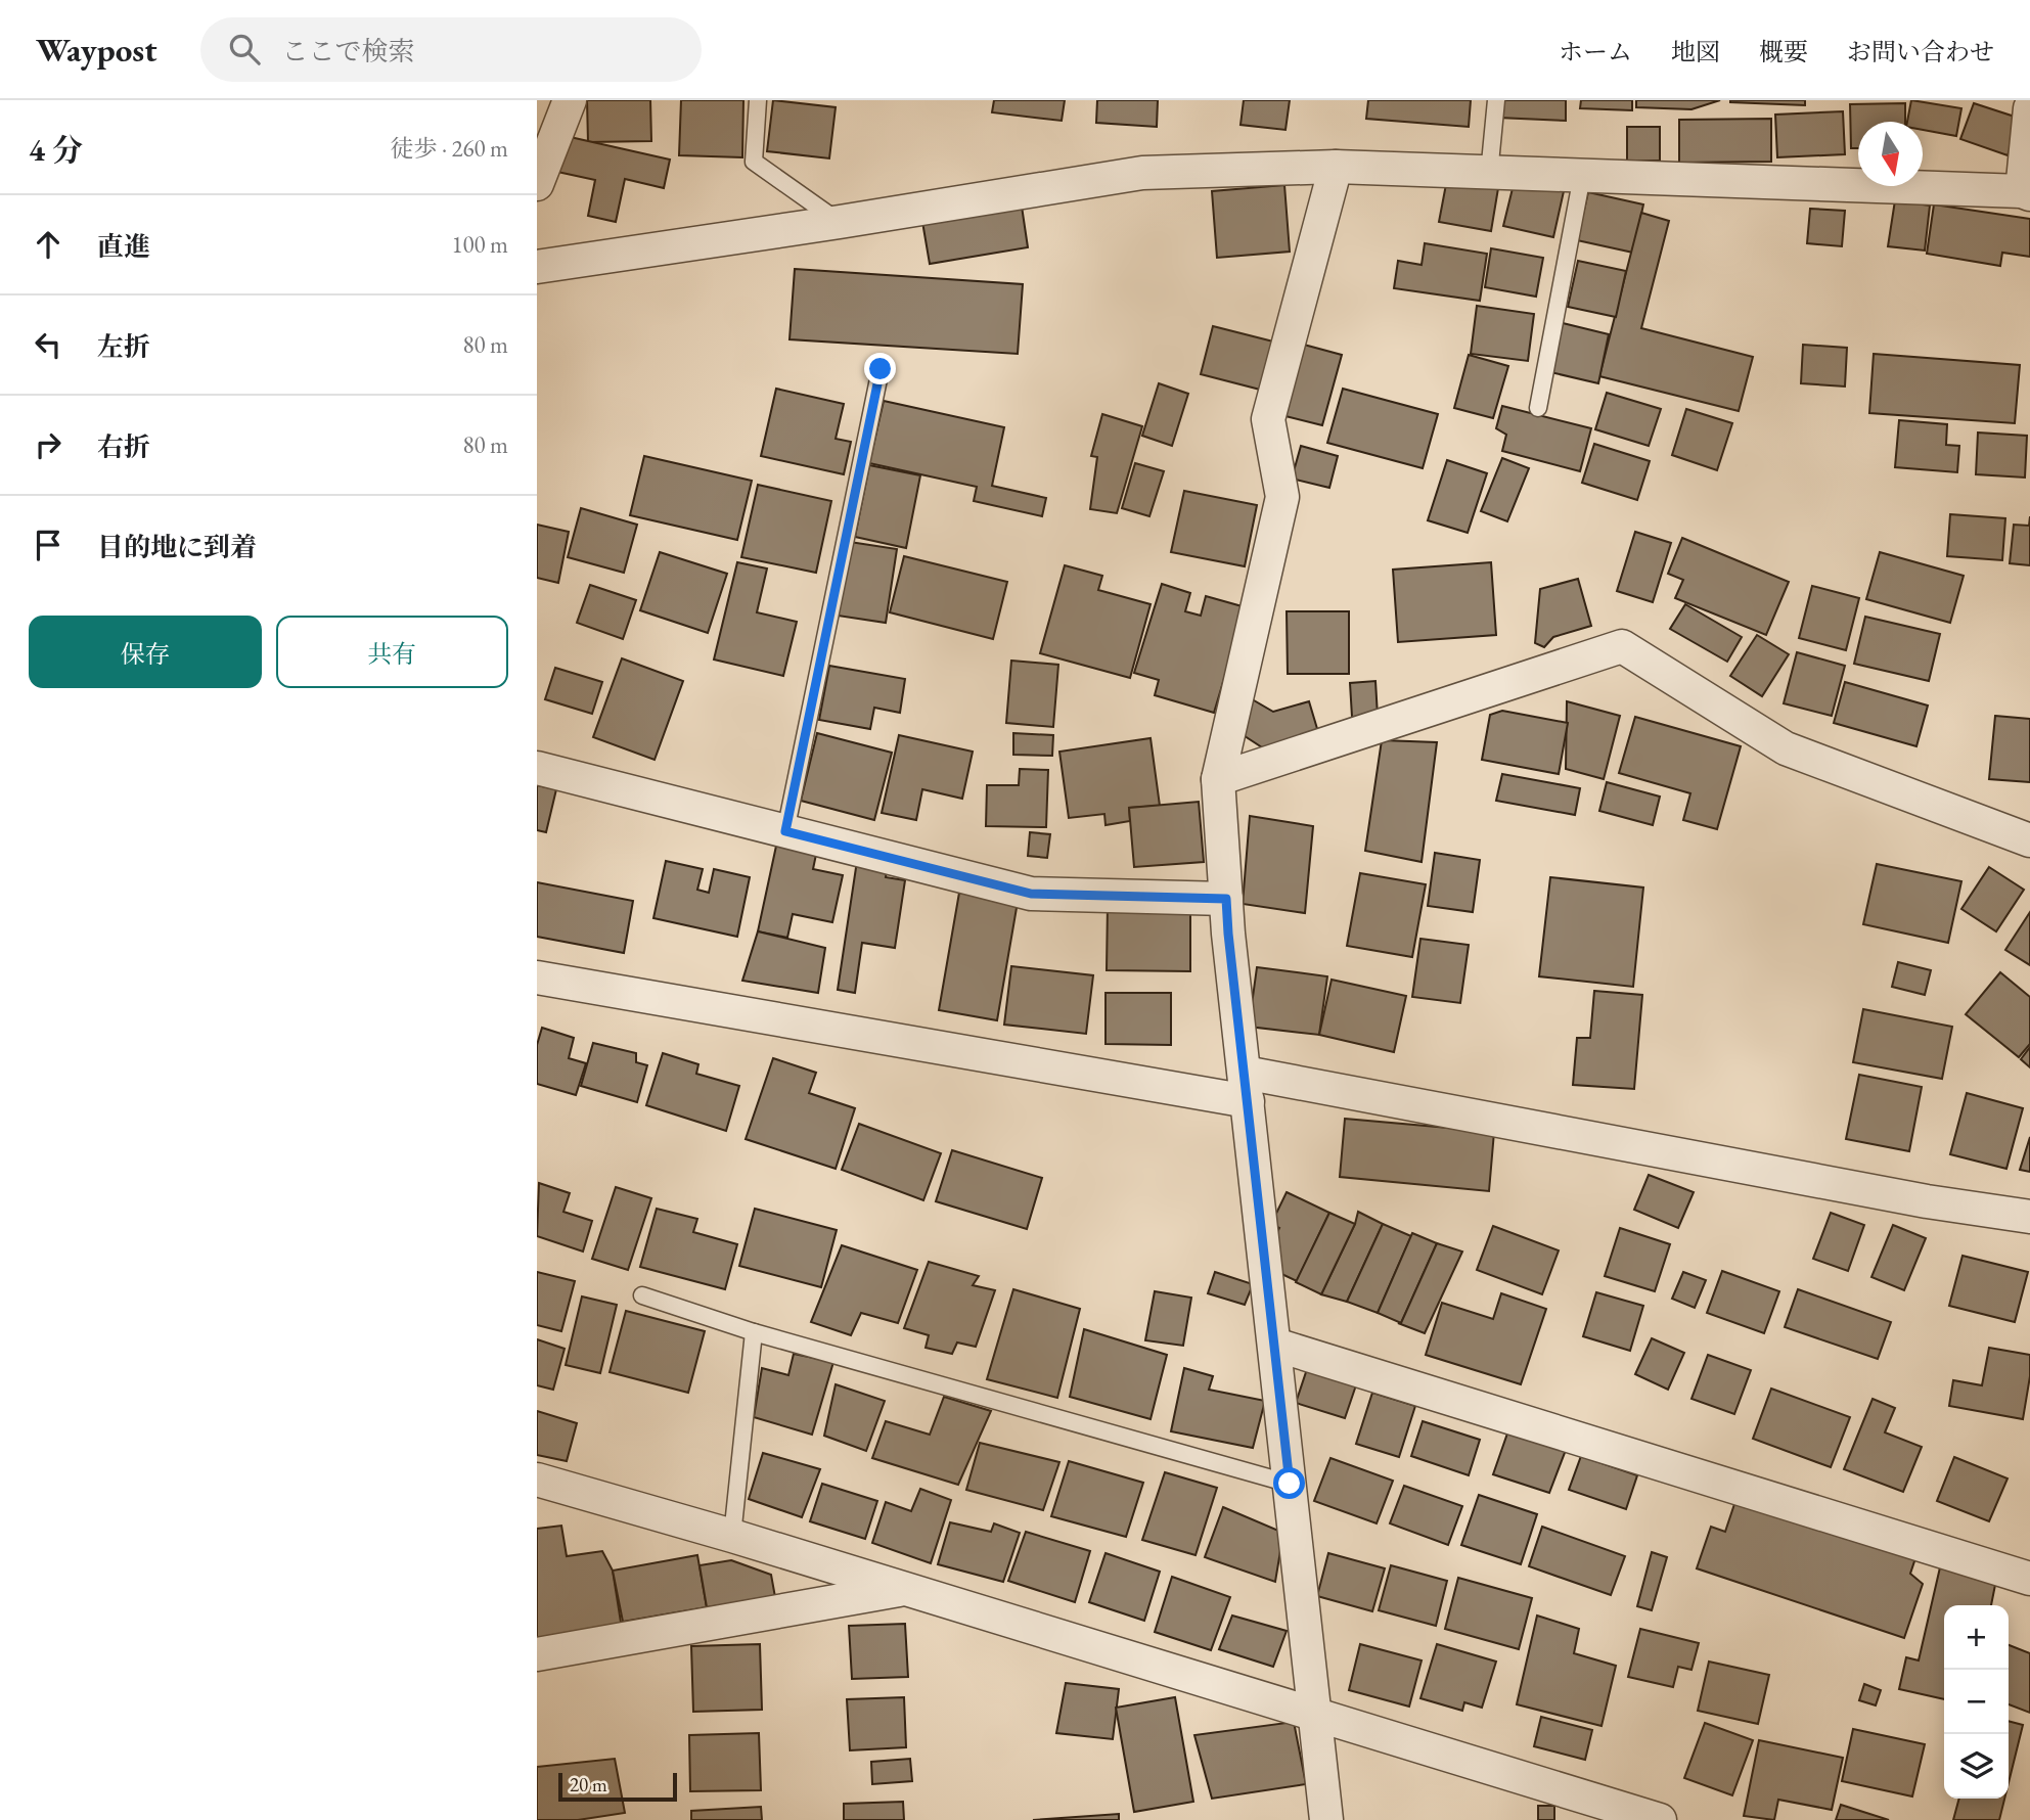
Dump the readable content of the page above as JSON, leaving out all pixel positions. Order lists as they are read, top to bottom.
{
  "scale_bar": "20 m",
  "north": "bottom",
  "page": {
    "header": "Waypost",
    "search": "ここで検索",
    "nav": [
      "ホーム",
      "地図",
      "概要",
      "お問い合わせ"
    ],
    "heading": ["4 分", "徒歩 · 260 m"],
    "list": [
      ["直進", "100 m"],
      ["左折", "80 m"],
      ["右折", "80 m"],
      "目的地に到着"
    ],
    "buttons": ["保存", "共有"],
    "map_buttons": ["+", "−"],
    "scale": "20 m"
  }
}
